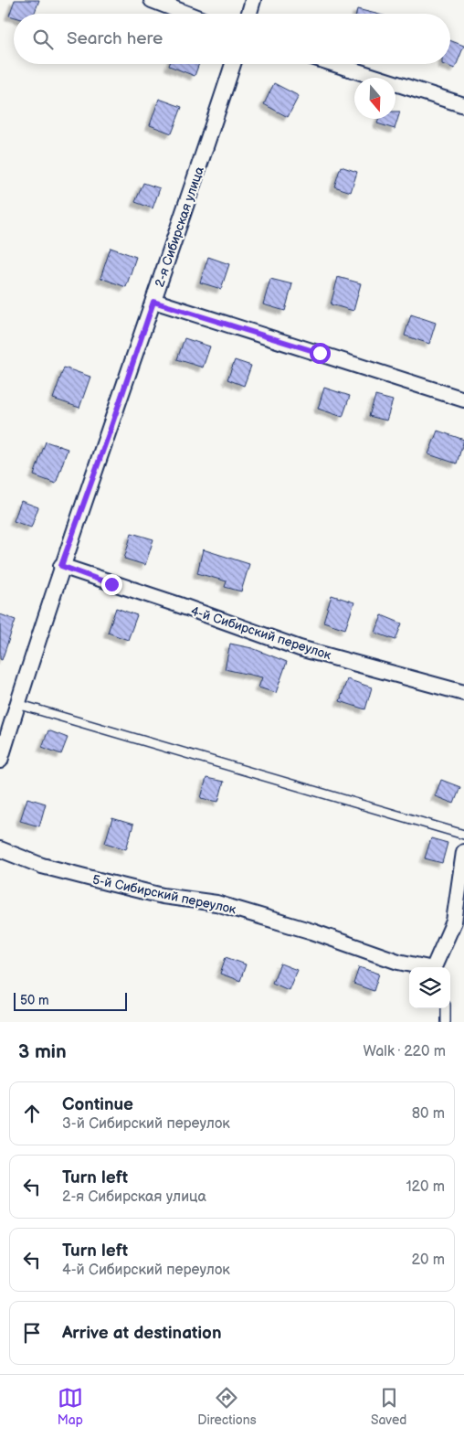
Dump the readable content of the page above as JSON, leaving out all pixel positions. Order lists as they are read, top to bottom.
{
  "streets": {
    "street": ["2-я Сибирская улица", "4-й Сибирский переулок", "5-й Сибирский переулок"]
  },
  "crossings": [
    ["2-я Сибирская улица", "4-й Сибирский переулок"]
  ],
  "scale_bar": "50 m",
  "north": "bottom",
  "page": {
    "search": "Search here",
    "scale": "50 m",
    "heading": ["3 min", "Walk · 220 m"],
    "list": [
      ["Continue", "3-й Сибирский переулок", "80 m"],
      ["Turn left", "2-я Сибирская улица", "120 m"],
      ["Turn left", "4-й Сибирский переулок", "20 m"],
      "Arrive at destination"
    ],
    "nav": ["Map", "Directions", "Saved"]
  }
}
